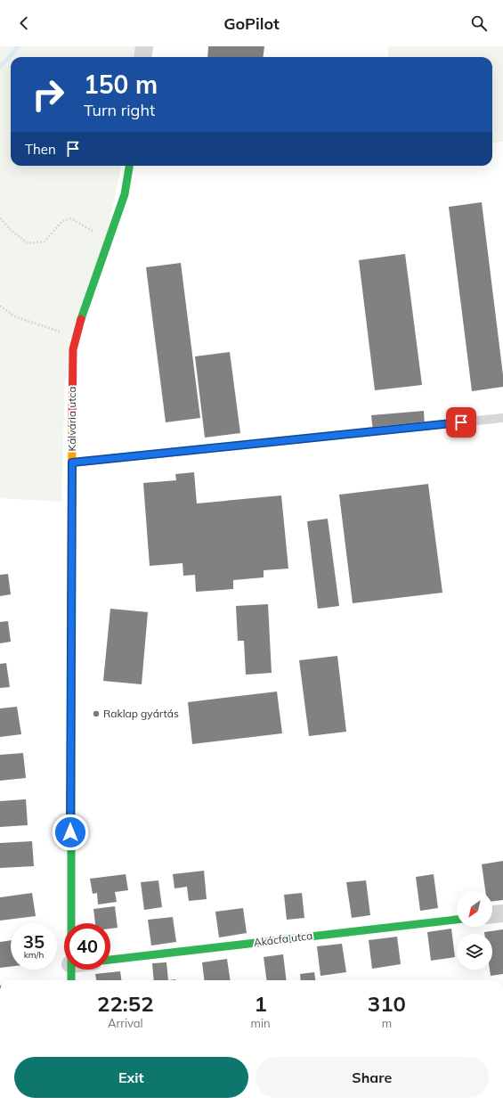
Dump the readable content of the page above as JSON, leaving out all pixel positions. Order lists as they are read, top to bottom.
{
  "streets": {
    "street": ["Kálvária utca", "Akácfa utca"]
  },
  "places": ["Raklap gyártás"],
  "north": "bottom left",
  "page": {
    "header": "GoPilot",
    "turn": ["150 m", "Turn right"],
    "then": "Then",
    "speed": "35 km/h",
    "limit": "40",
    "eta": [
      "22:52",
      "Arrival",
      "1",
      "min",
      "310",
      "m"
    ],
    "buttons": ["Exit", "Share"]
  }
}
